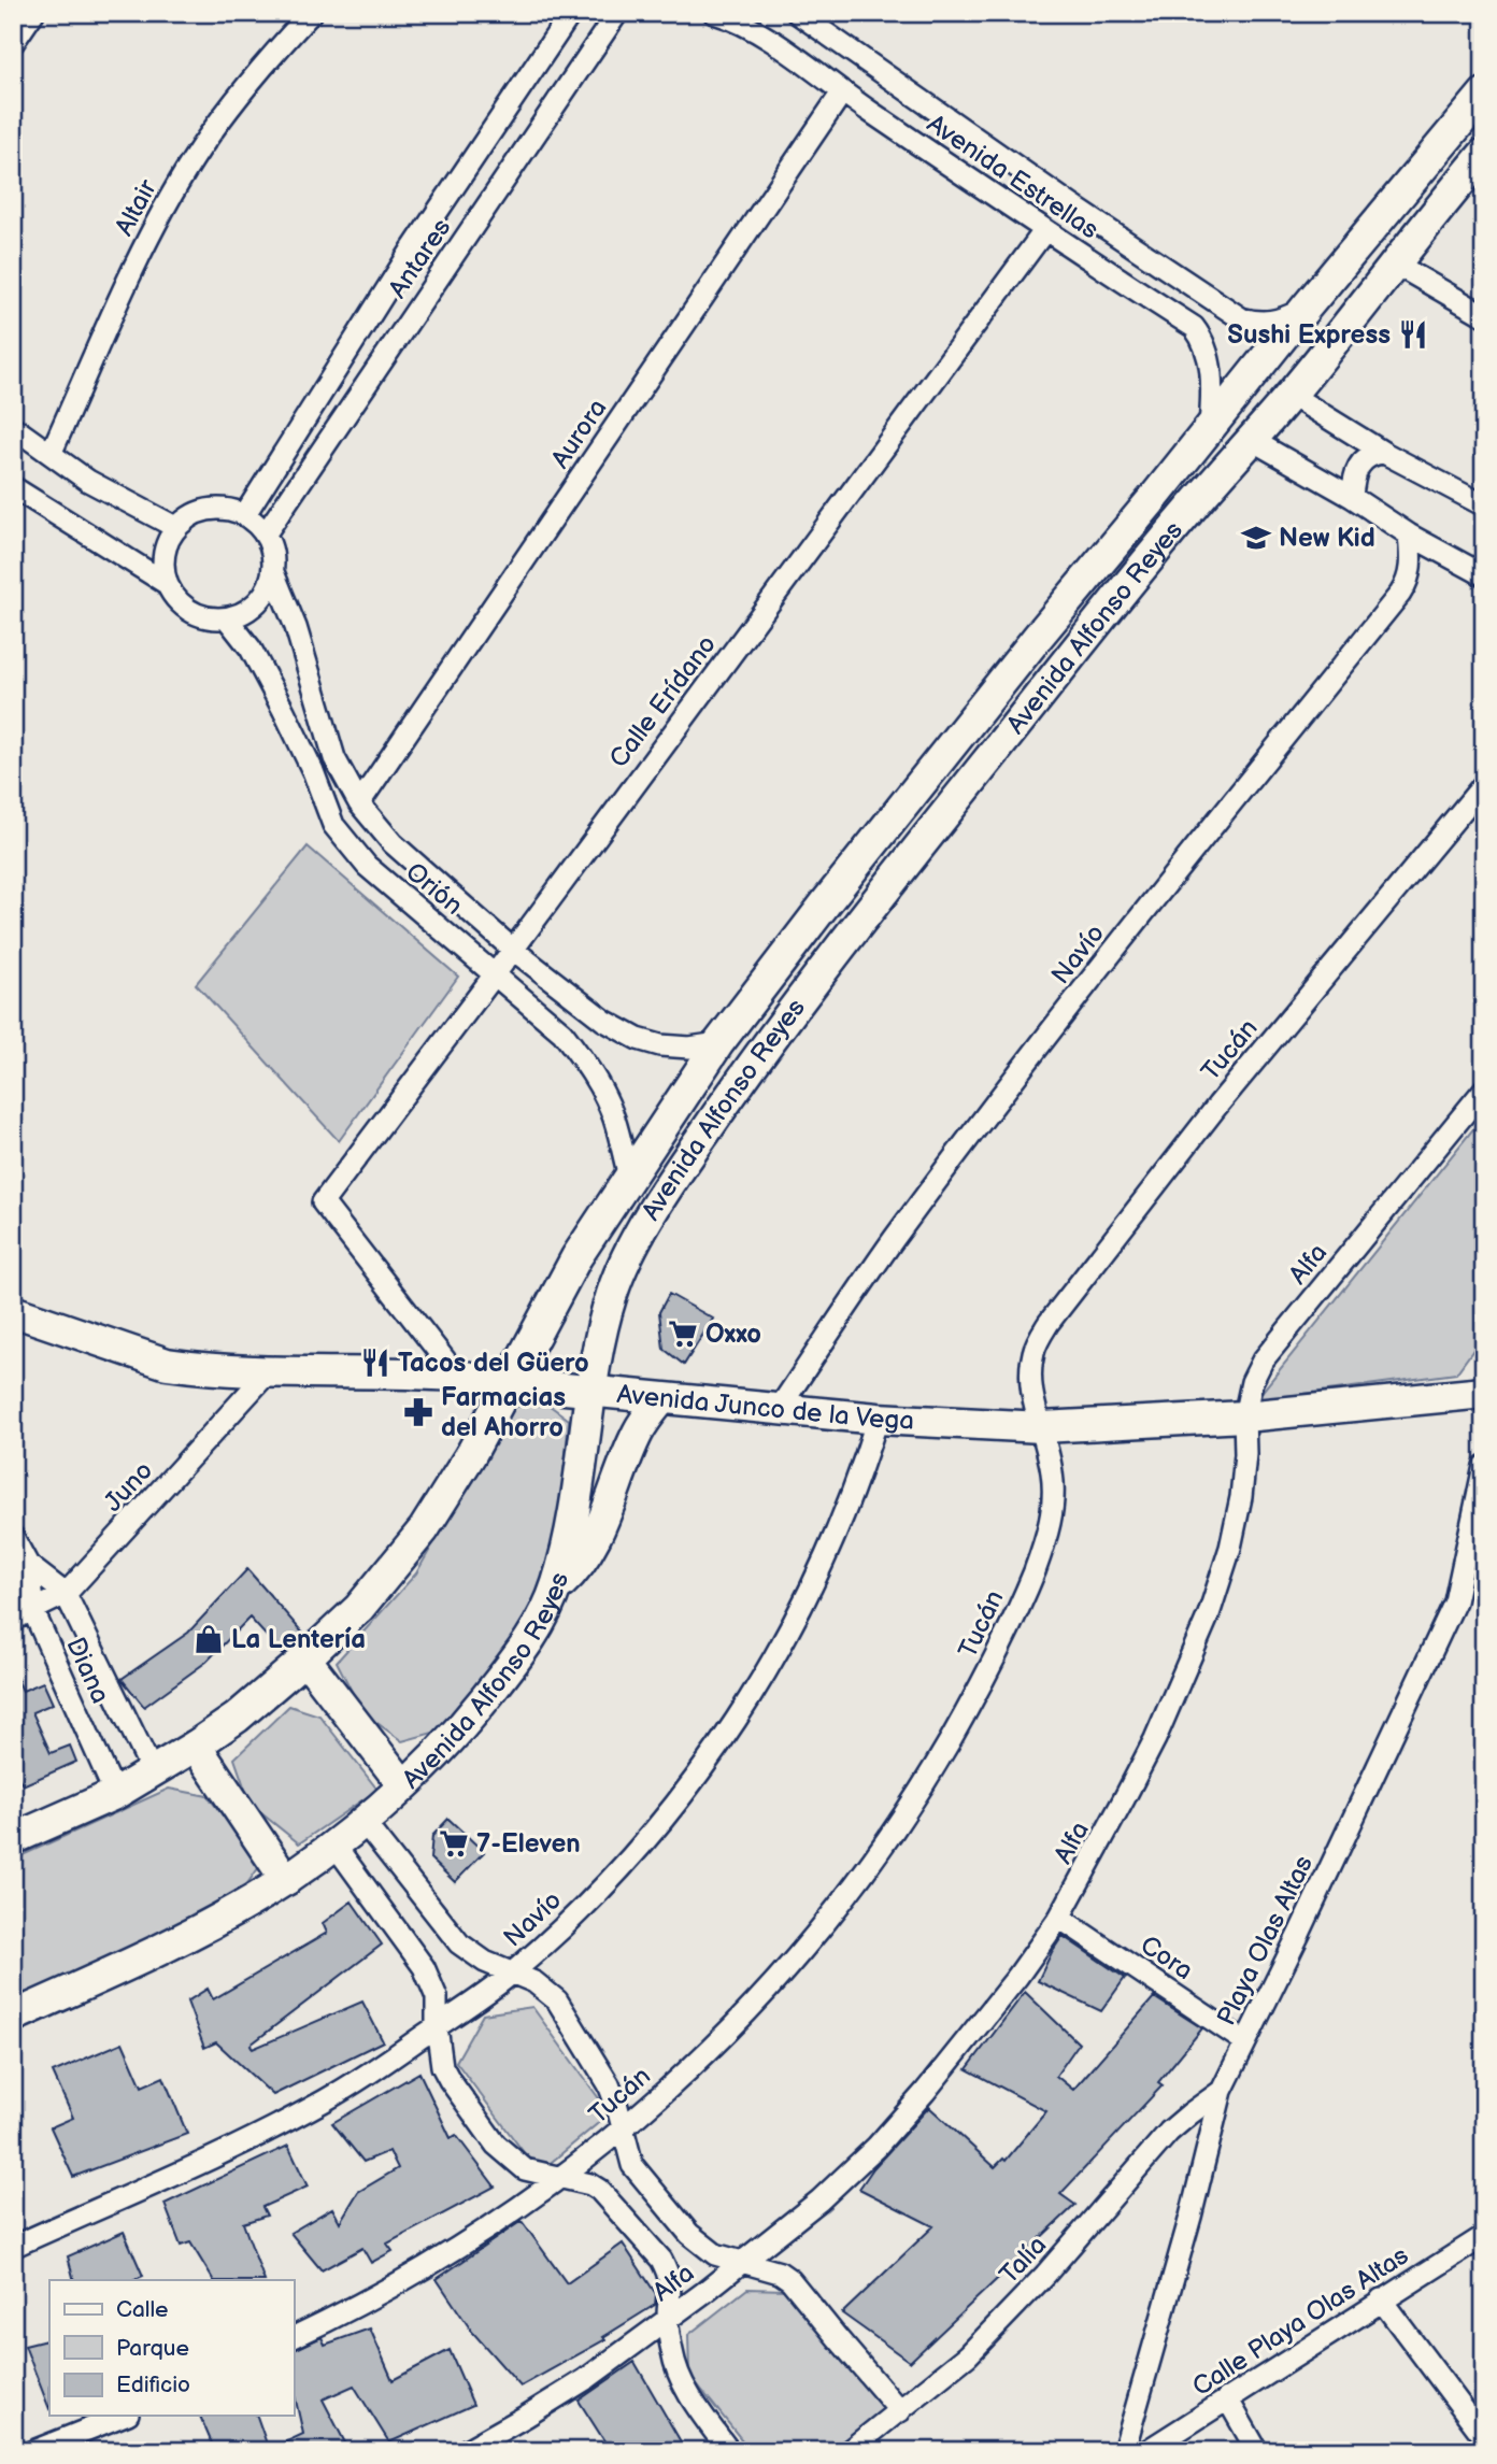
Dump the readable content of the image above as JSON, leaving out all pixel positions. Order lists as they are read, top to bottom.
{
  "streets": {
    "main road": ["Avenida Alfonso Reyes", "Avenida Junco de la Vega"],
    "street": [
      "Avenida Estrellas",
      "Altair",
      "Antares",
      "Aurora",
      "Calle Erídano",
      "Orión",
      "Navío",
      "Tucán",
      "Alfa",
      "Juno",
      "Diana",
      "Playa Olas Altas",
      "Cora",
      "Talía",
      "Calle Playa Olas Altas"
    ]
  },
  "crossings": [
    ["Avenida Estrellas", "Aurora"],
    ["Avenida Estrellas", "Avenida Alfonso Reyes"],
    ["Avenida Estrellas", "Calle Erídano"],
    ["Antares", "Orión"],
    ["Aurora", "Orión"],
    ["Avenida Alfonso Reyes", "Orión"],
    ["Avenida Alfonso Reyes", "Avenida Junco de la Vega"],
    ["Avenida Alfonso Reyes", "Diana"],
    ["Calle Erídano", "Orión"],
    ["Calle Erídano", "Avenida Junco de la Vega"],
    ["Navío", "Tucán"],
    ["Navío", "Avenida Junco de la Vega"],
    ["Tucán", "Avenida Junco de la Vega"],
    ["Alfa", "Avenida Junco de la Vega"],
    ["Alfa", "Cora"],
    ["Avenida Junco de la Vega", "Juno"],
    ["Juno", "Diana"],
    ["Playa Olas Altas", "Cora"],
    ["Playa Olas Altas", "Talía"]
  ],
  "places": {
    "restaurant": ["Sushi Express", "Tacos del Güero"],
    "school or university": ["New Kid"],
    "supermarket": ["Oxxo", "7-Eleven"],
    "pharmacy": ["Farmacias del Ahorro"],
    "shop": ["La Lentería"]
  },
  "legend": ["Calle", "Parque", "Edificio"]
}
